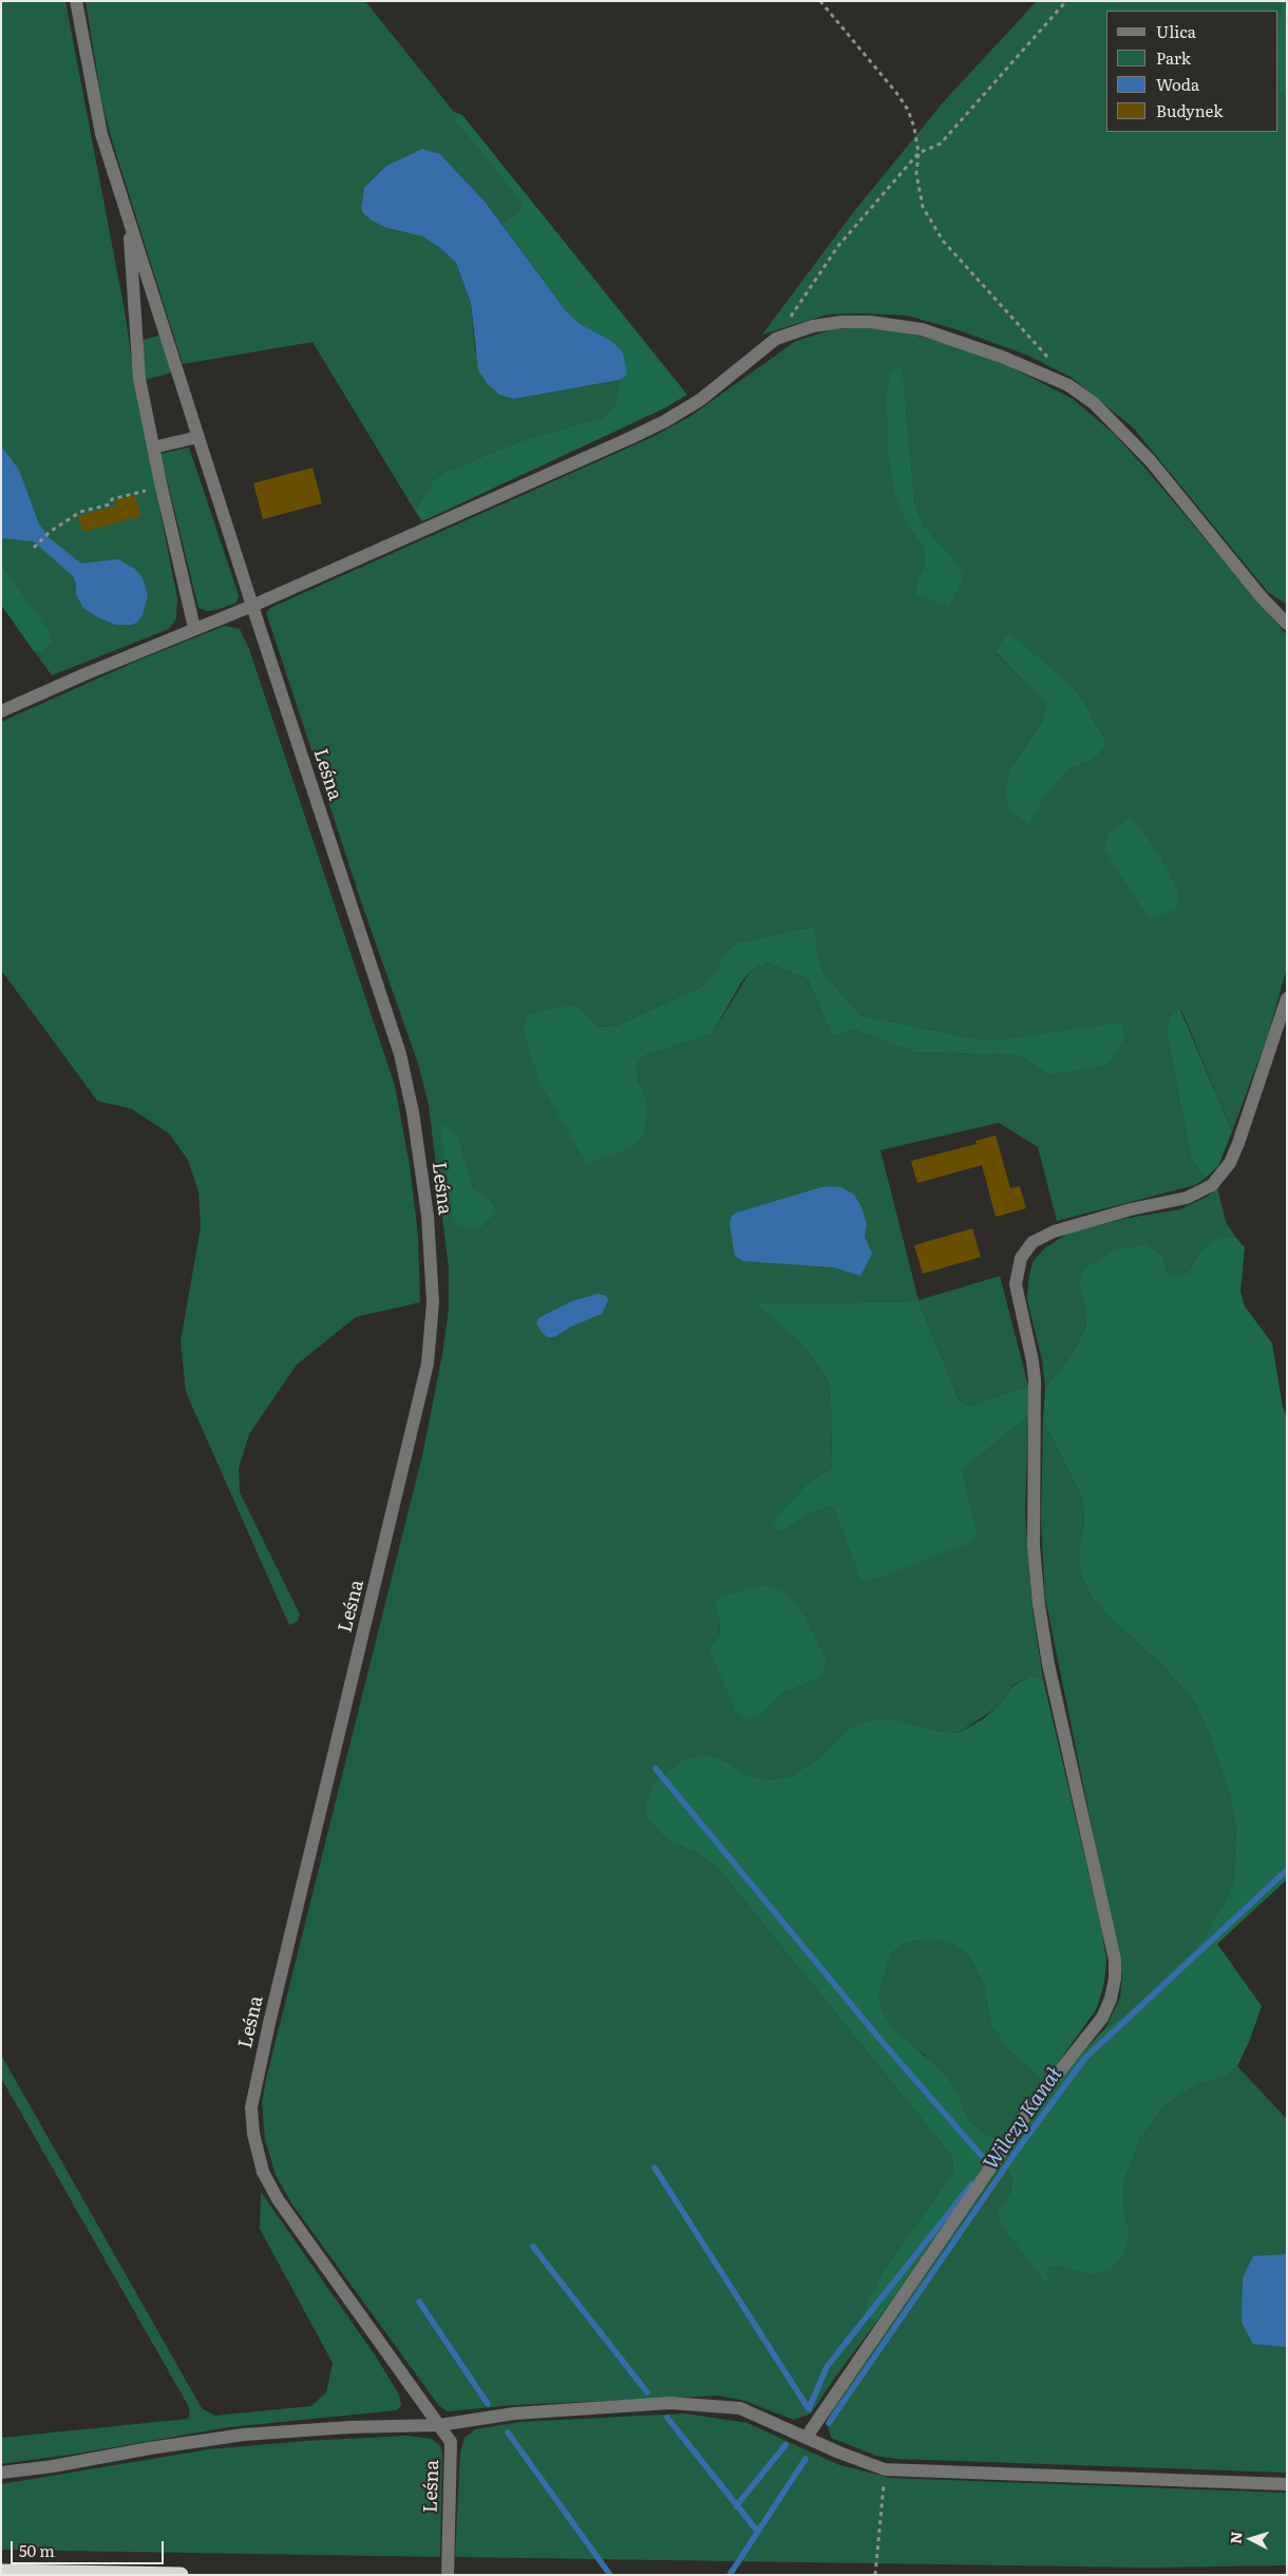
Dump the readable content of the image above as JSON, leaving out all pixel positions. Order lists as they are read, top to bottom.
{
  "streets": {
    "street": ["Leśna"]
  },
  "water": ["Wilczy Kanał"],
  "legend": [
    "Ulica",
    "Park",
    "Woda",
    "Budynek"
  ],
  "scale_bar": "50 m",
  "north": "left"
}
